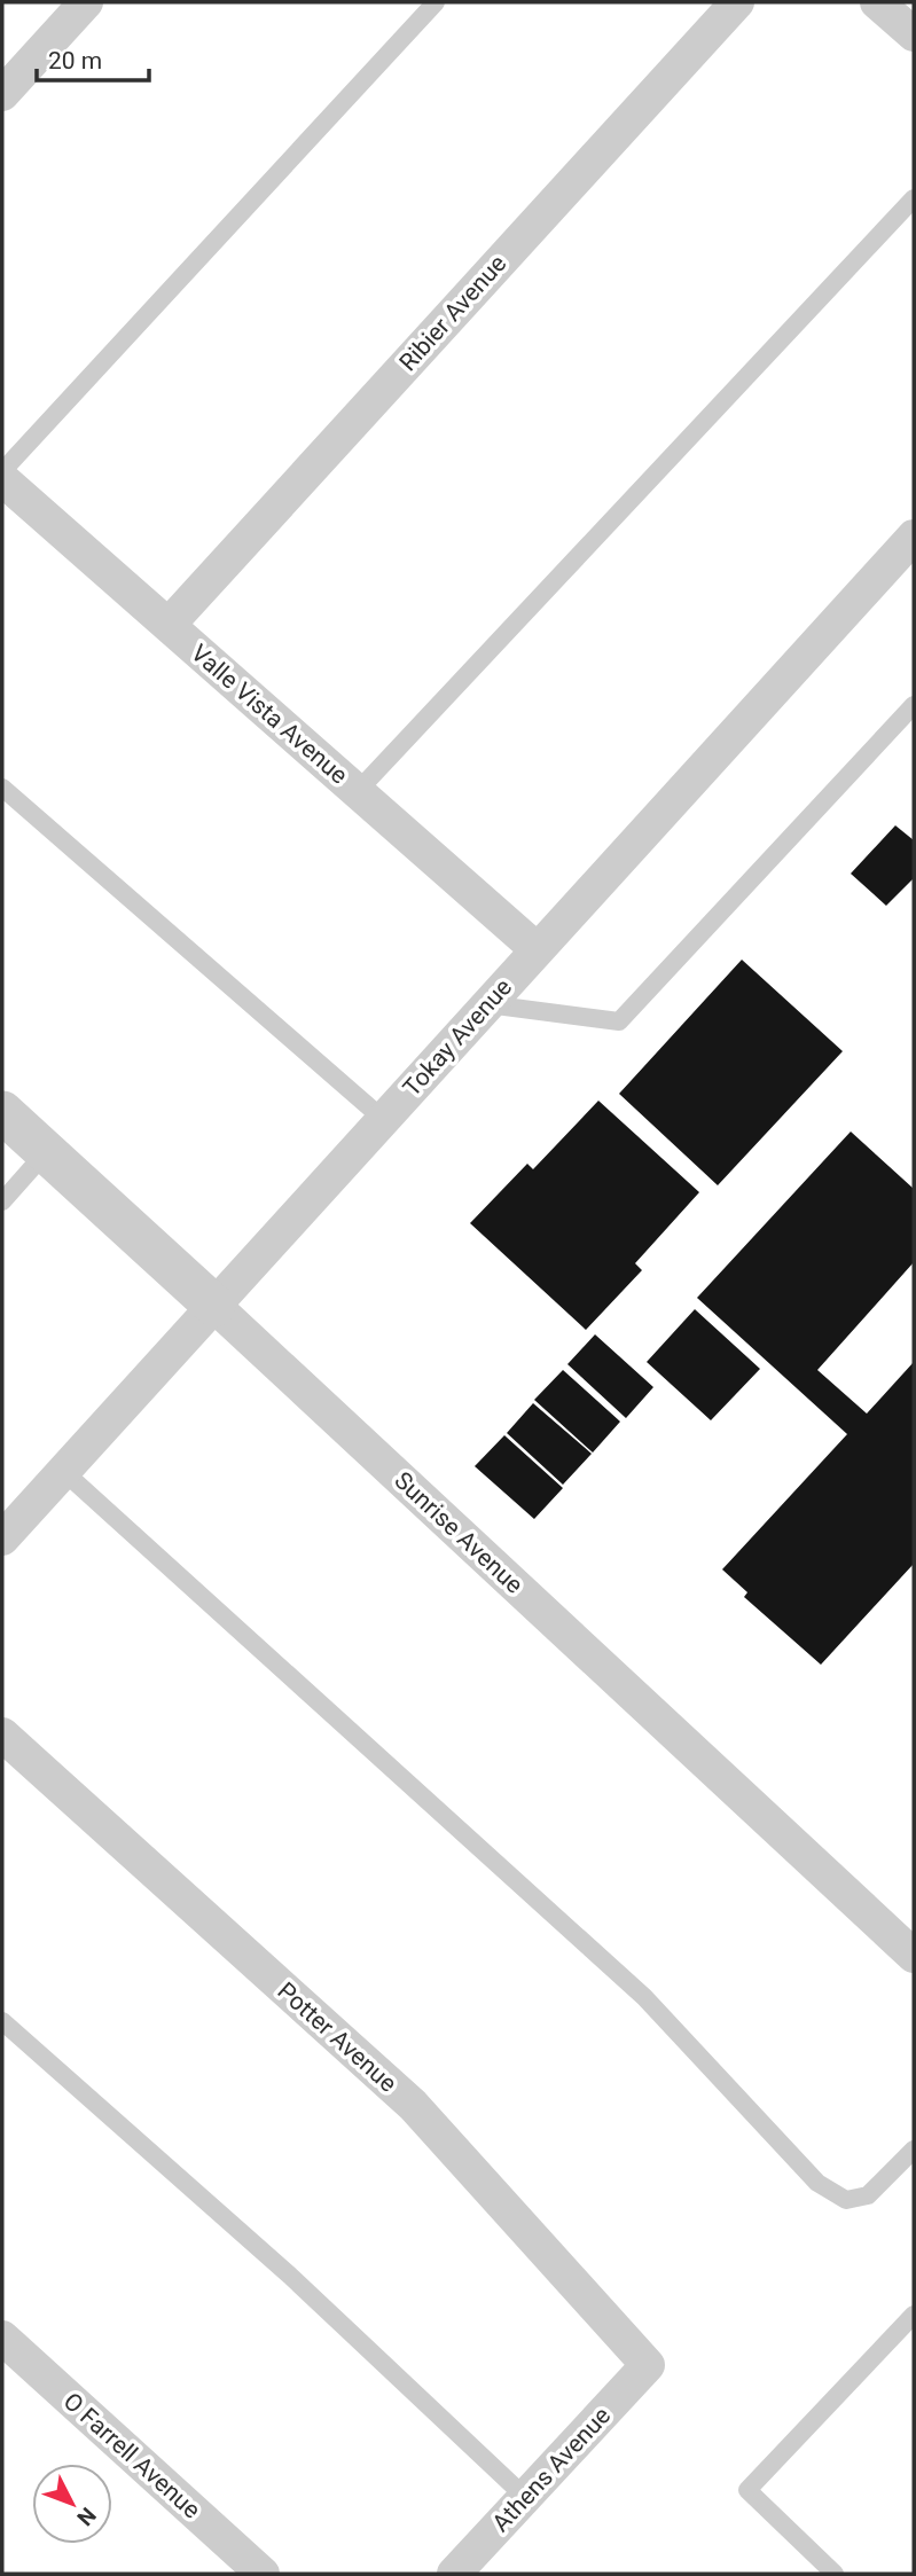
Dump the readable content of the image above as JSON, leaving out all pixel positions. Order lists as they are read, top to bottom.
{
  "streets": {
    "street": [
      "Ribier Avenue",
      "Valle Vista Avenue",
      "Tokay Avenue",
      "Sunrise Avenue",
      "Potter Avenue",
      "O Farrell Avenue",
      "Athens Avenue"
    ]
  },
  "crossings": [
    ["Ribier Avenue", "Valle Vista Avenue"],
    ["Valle Vista Avenue", "Tokay Avenue"],
    ["Tokay Avenue", "Sunrise Avenue"],
    ["Potter Avenue", "Athens Avenue"]
  ],
  "scale_bar": "20 m",
  "north": "bottom right"
}
